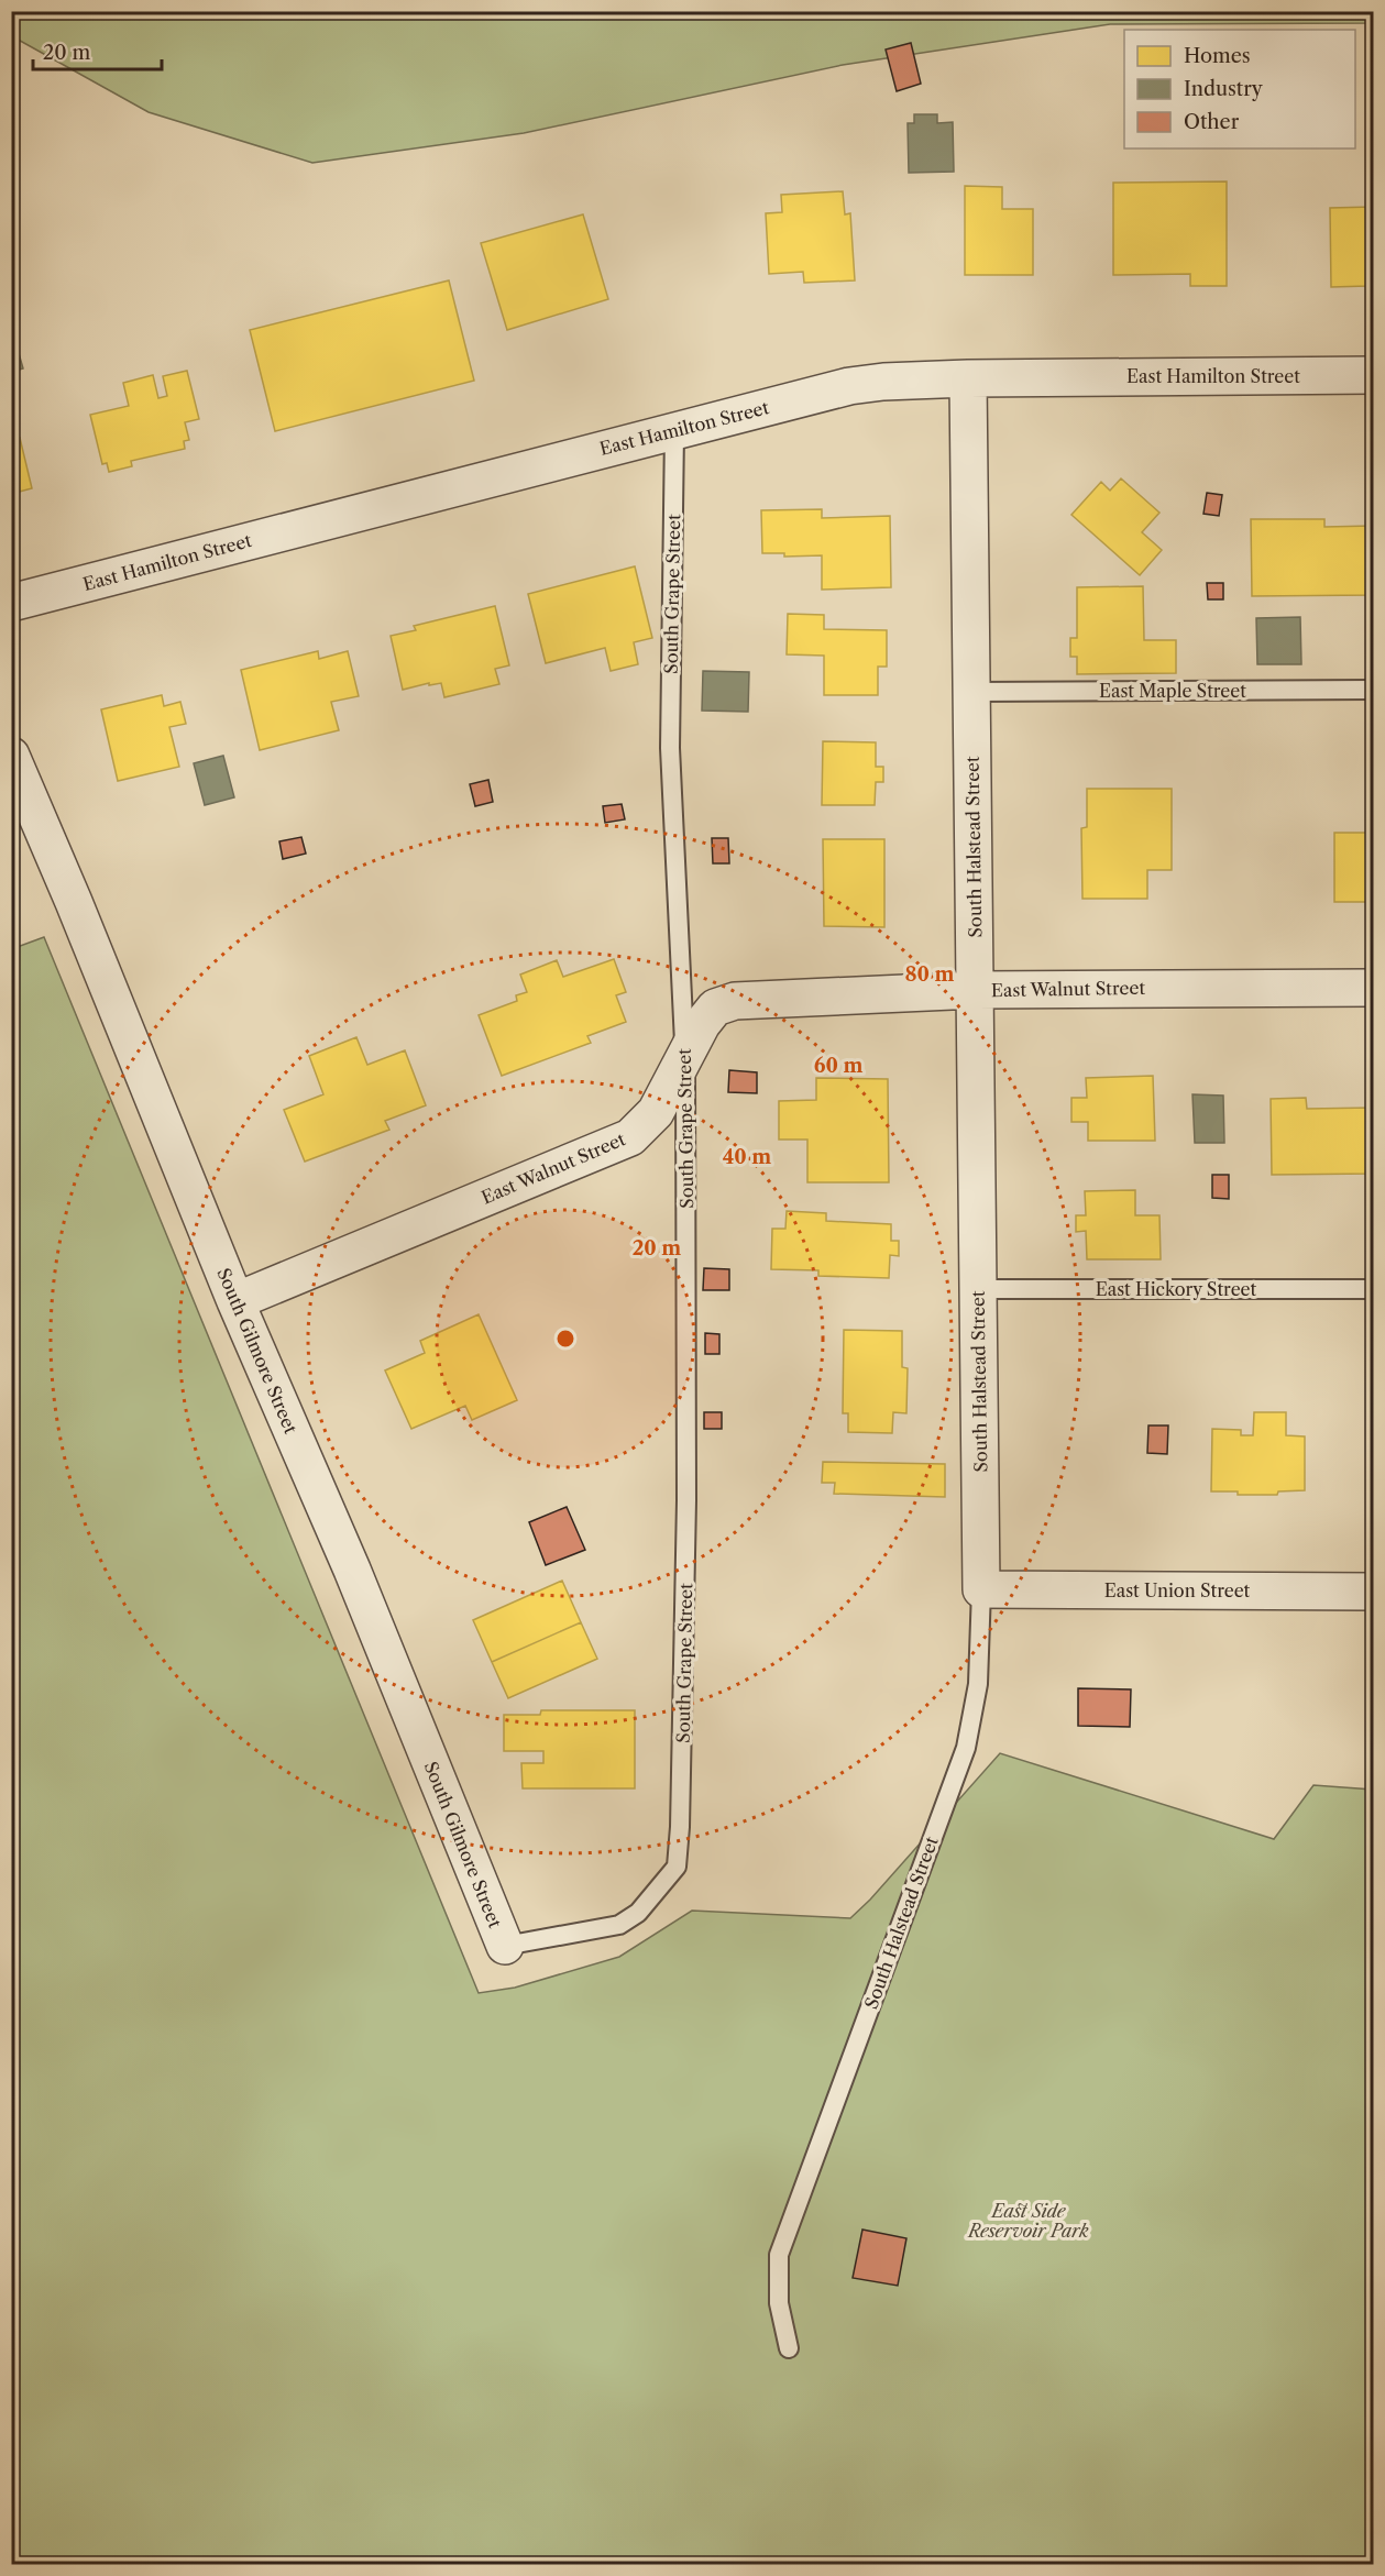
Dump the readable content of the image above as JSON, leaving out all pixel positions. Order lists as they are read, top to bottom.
{
  "streets": {
    "street": [
      "East Hamilton Street",
      "South Halstead Street",
      "East Walnut Street",
      "South Gilmore Street",
      "East Union Street"
    ],
    "lane": ["South Grape Street", "East Maple Street", "East Hickory Street"]
  },
  "crossings": [
    ["East Hamilton Street", "South Grape Street"],
    ["East Hamilton Street", "South Halstead Street"],
    ["South Grape Street", "East Walnut Street"],
    ["South Grape Street", "South Gilmore Street"],
    ["East Maple Street", "South Halstead Street"],
    ["South Halstead Street", "East Walnut Street"],
    ["South Halstead Street", "East Hickory Street"],
    ["South Halstead Street", "East Union Street"],
    ["East Walnut Street", "South Gilmore Street"]
  ],
  "parks": ["East Side Reservoir Park"],
  "legend": ["Homes", "Industry", "Other"],
  "scale_bar": "20 m",
  "rings": [
    "80 m",
    "60 m",
    "40 m",
    "20 m"
  ]
}
